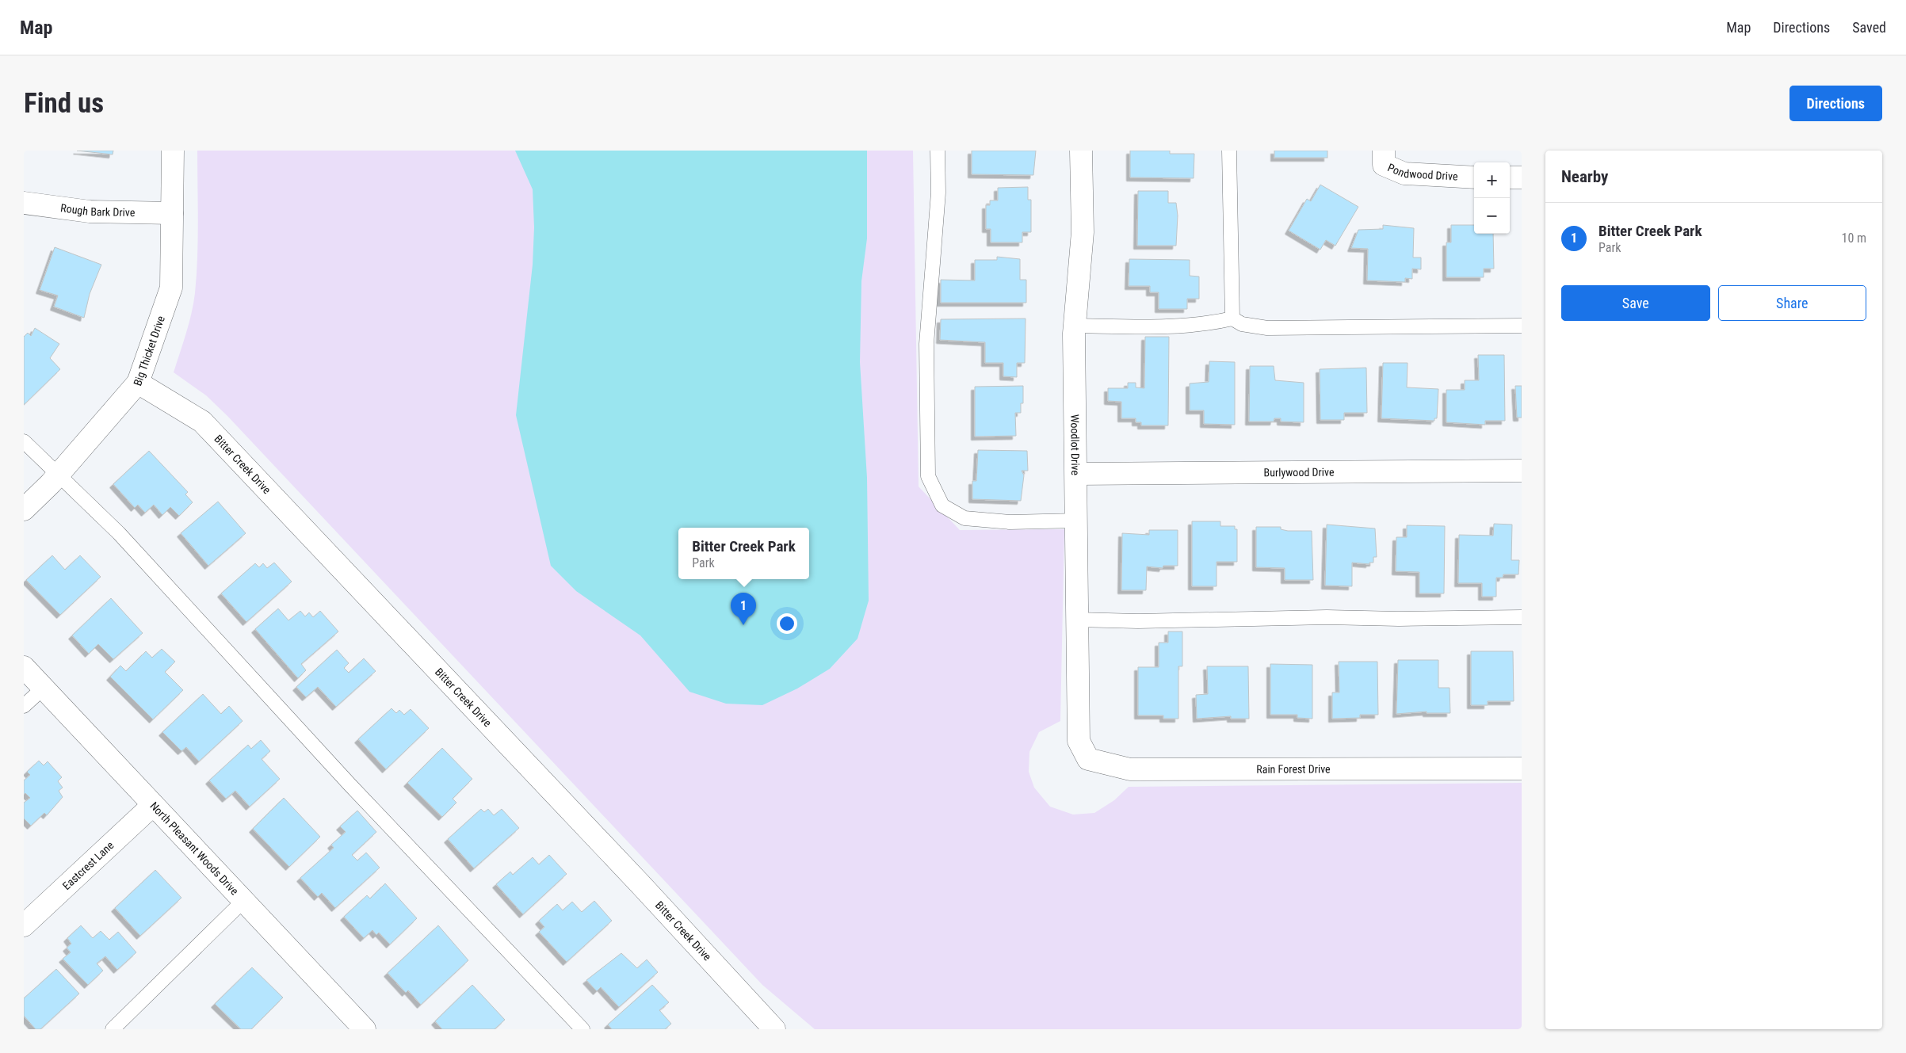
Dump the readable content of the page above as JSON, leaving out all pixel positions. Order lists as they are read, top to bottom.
{
  "streets": {
    "street": [
      "Pondwood Drive",
      "Rough Bark Drive",
      "Big Thicket Drive",
      "Woodlot Drive",
      "Bitter Creek Drive",
      "Burlywood Drive",
      "Rain Forest Drive",
      "North Pleasant Woods Drive",
      "Eastcrest Lane"
    ]
  },
  "crossings": [
    ["Rough Bark Drive", "Big Thicket Drive"],
    ["Big Thicket Drive", "Bitter Creek Drive"],
    ["Woodlot Drive", "Burlywood Drive"],
    ["Woodlot Drive", "Rain Forest Drive"],
    ["North Pleasant Woods Drive", "Eastcrest Lane"]
  ],
  "page": {
    "header": "Map",
    "nav": ["Map", "Directions", "Saved"],
    "buttons": [
      "Directions",
      ["Save", "Share"]
    ],
    "title": "Find us",
    "heading": "Nearby",
    "map_buttons": ["+", "−"],
    "list": [
      {
        "mark": "1",
        "name": "Bitter Creek Park",
        "note": "Park",
        "value": "10 m"
      }
    ],
    "popup": ["Bitter Creek Park", "Park"],
    "pins": "1"
  }
}
